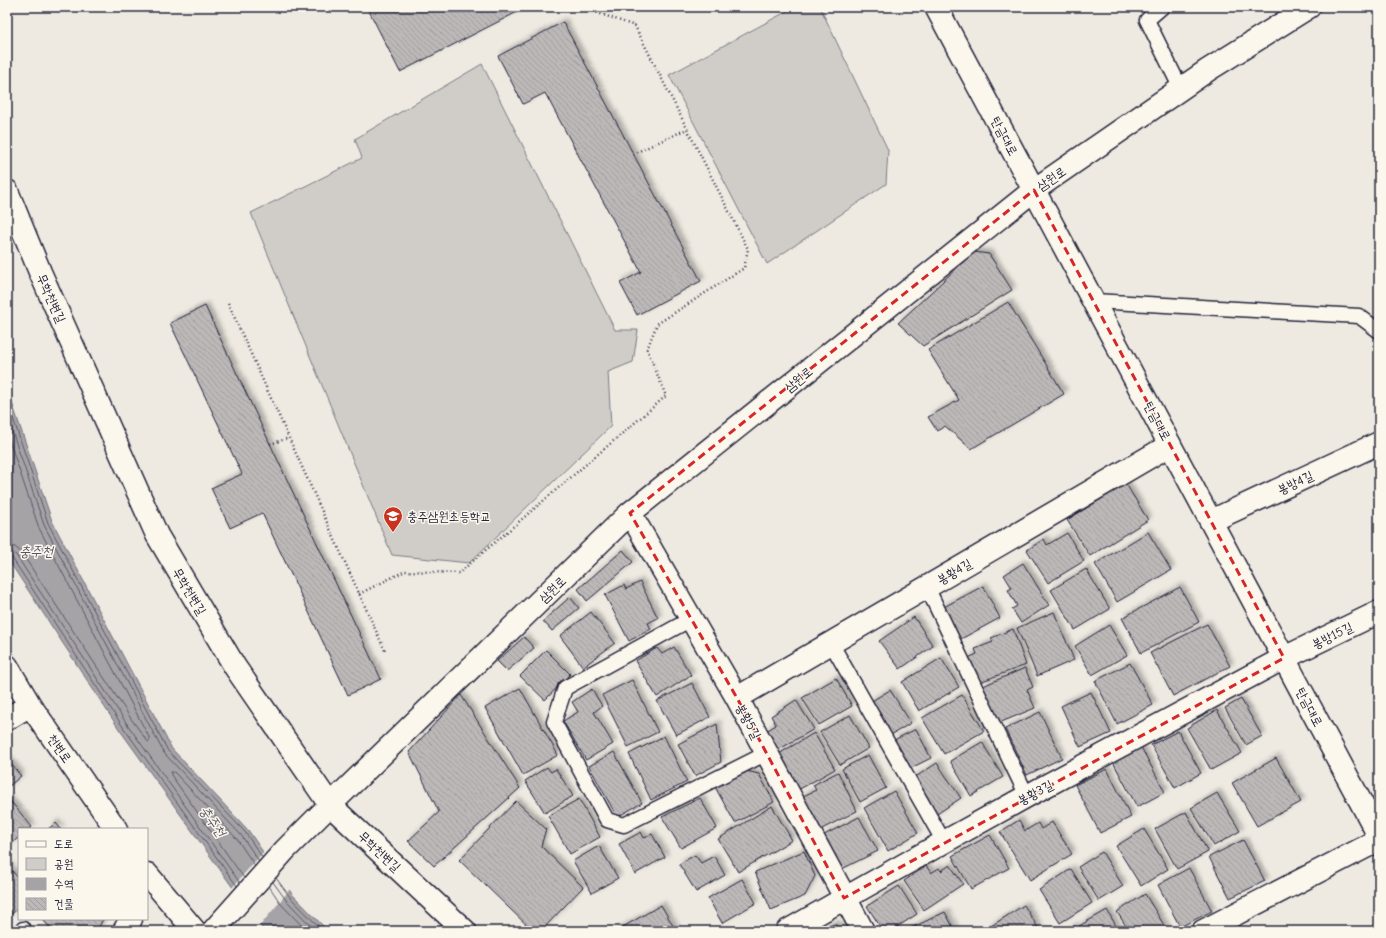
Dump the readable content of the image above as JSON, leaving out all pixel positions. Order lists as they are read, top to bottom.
{
  "streets": {
    "street": [
      "탄금대로",
      "삼원로",
      "무학천변길",
      "봉방4길",
      "봉황4길",
      "봉방15길",
      "봉황5길",
      "천변로",
      "봉황3길"
    ]
  },
  "crossings": [
    ["탄금대로", "삼원로"],
    ["탄금대로", "봉방4길"],
    ["탄금대로", "봉황4길"],
    ["탄금대로", "봉방15길"],
    ["탄금대로", "봉황3길"],
    ["삼원로", "무학천변길"],
    ["삼원로", "봉황5길"],
    ["봉황4길", "봉황5길"],
    ["봉방15길", "봉황3길"],
    ["봉황5길", "봉황3길"]
  ],
  "water": ["충주천"],
  "places": {
    "school or university": ["충주삼원초등학교"]
  },
  "legend": [
    "도로",
    "공원",
    "수역",
    "건물"
  ]
}
